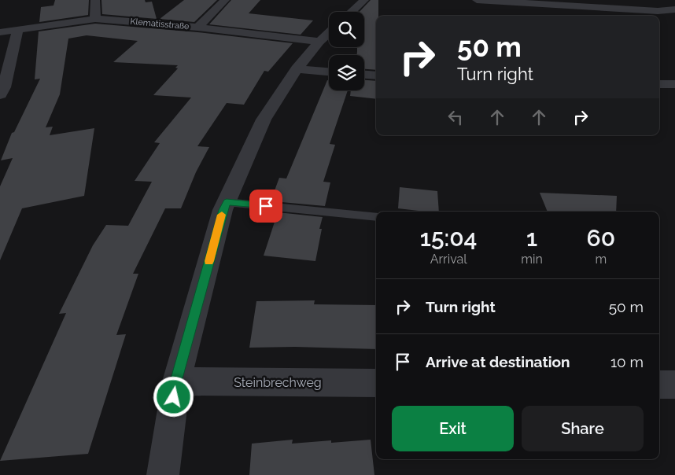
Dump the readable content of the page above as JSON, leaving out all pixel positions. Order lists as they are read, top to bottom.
{
  "streets": {
    "street": ["Klematisstraße", "Steinbrechweg"]
  },
  "page": {
    "turn": ["50 m", "Turn right"],
    "eta": [
      "15:04",
      "Arrival",
      "1",
      "min",
      "60",
      "m"
    ],
    "list": [
      {
        "name": "Turn right",
        "value": "50 m"
      },
      {
        "name": "Arrive at destination",
        "value": "10 m"
      }
    ],
    "buttons": ["Exit", "Share"]
  }
}
